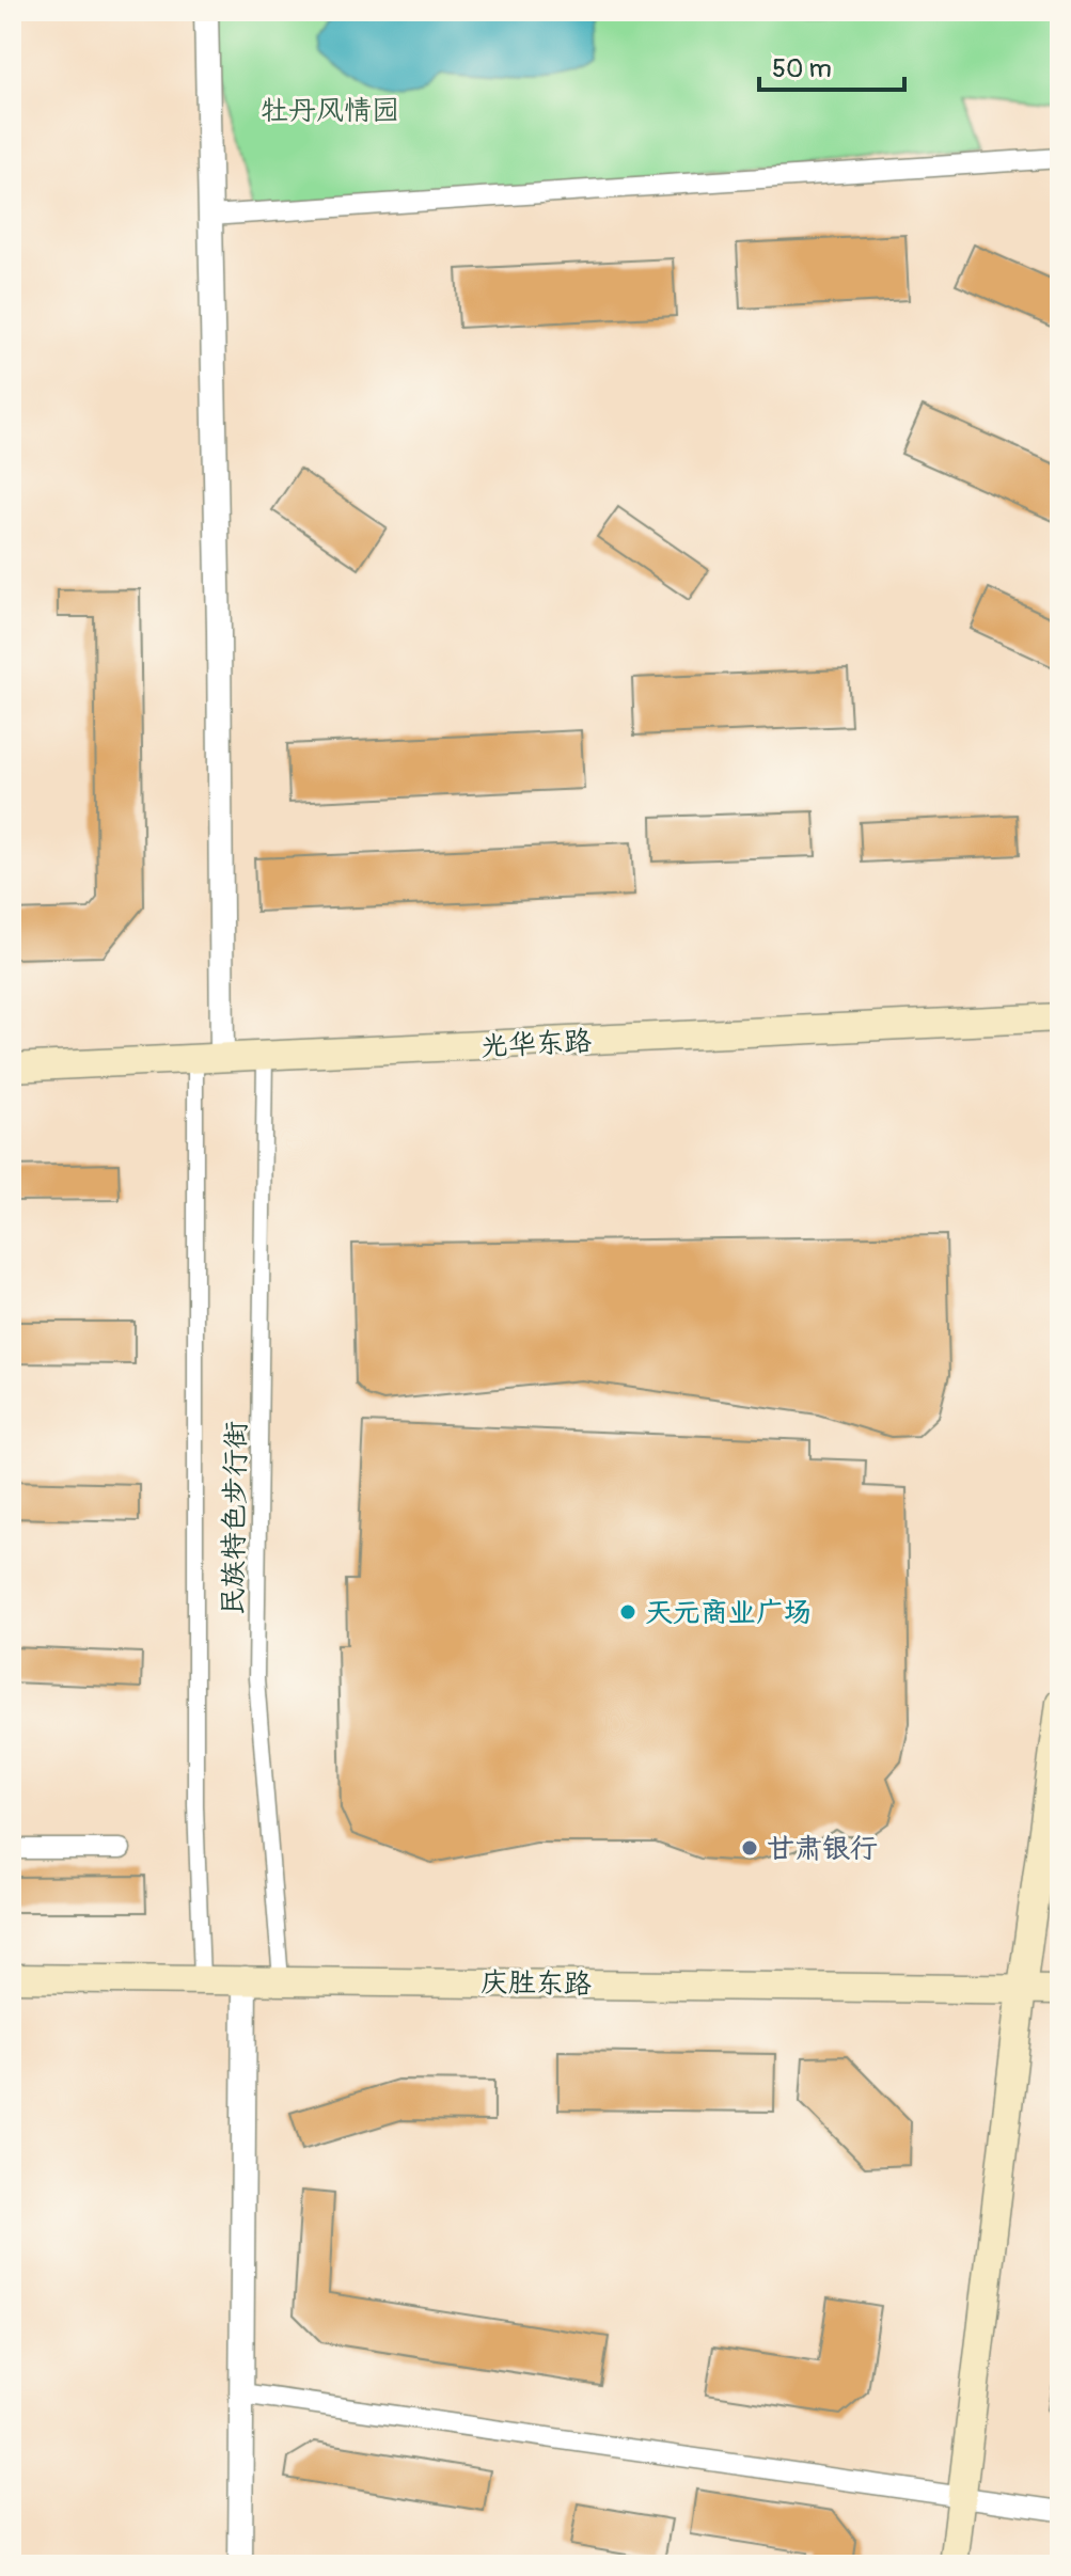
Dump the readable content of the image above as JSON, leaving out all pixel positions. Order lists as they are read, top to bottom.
{
  "streets": {
    "main road": ["光华东路", "庆胜东路"],
    "street": ["民族特色步行街"]
  },
  "crossings": [
    ["光华东路", "民族特色步行街"],
    ["民族特色步行街", "庆胜东路"]
  ],
  "parks": ["牡丹风情园"],
  "places": ["天元商业广场", "甘肃银行"],
  "scale_bar": "50 m"
}
